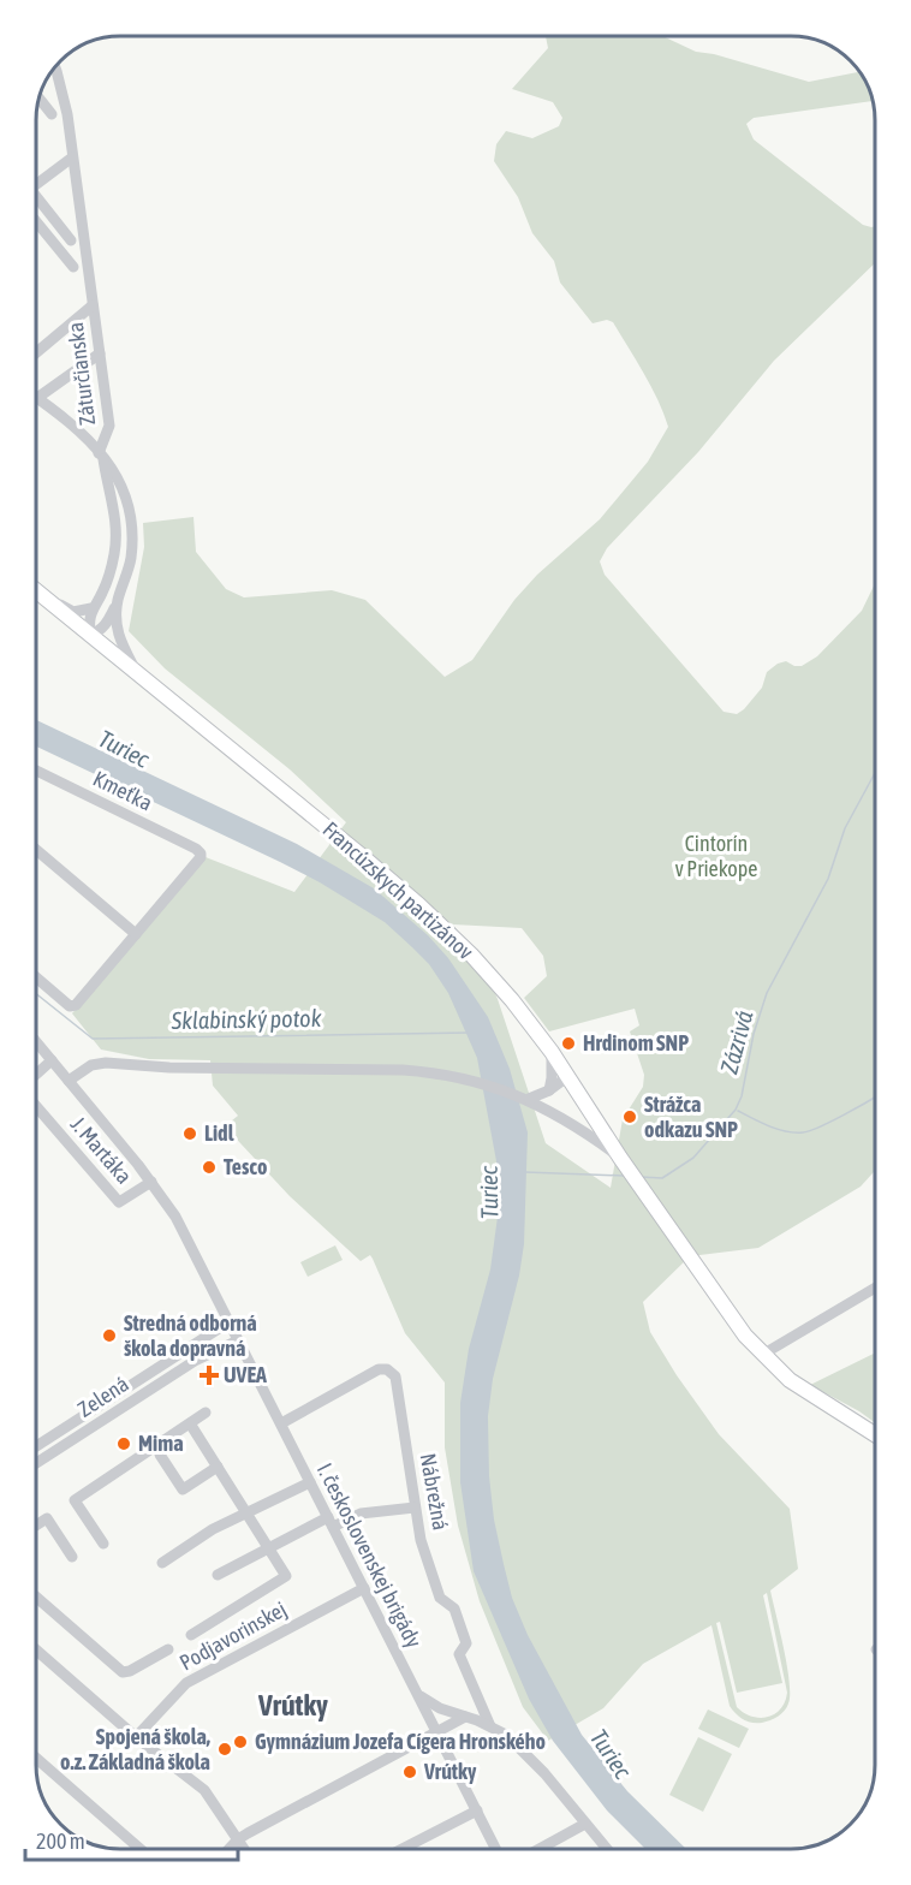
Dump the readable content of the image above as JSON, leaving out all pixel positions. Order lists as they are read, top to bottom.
{
  "streets": {
    "main road": ["Francúzskych partizánov"],
    "street": [
      "Záturčianska",
      "Kmeťka",
      "J. Martáka",
      "Zelená",
      "Nábrežná",
      "I. československej brigády",
      "Podjavorinskej"
    ]
  },
  "crossings": [
    ["J. Martáka", "I. československej brigády"],
    ["Zelená", "I. československej brigády"],
    ["Nábrežná", "I. československej brigády"],
    ["I. československej brigády", "Podjavorinskej"]
  ],
  "districts": ["Vrútky"],
  "water": ["Turiec", "Sklabinský potok", "Zázrivá"],
  "parks": ["Cintorín v Priekope"],
  "places": {
    "other": [
      "Hrdinom SNP",
      "Strážca odkazu SNP",
      "Lidl",
      "Tesco",
      "Stredná odborná škola dopravná",
      "Mima",
      "Gymnázium Jozefa Cígera Hronského",
      "Spojená škola, o.z. Základná škola",
      "Vrútky"
    ],
    "health": ["UVEA"]
  },
  "scale_bar": "200 m"
}
